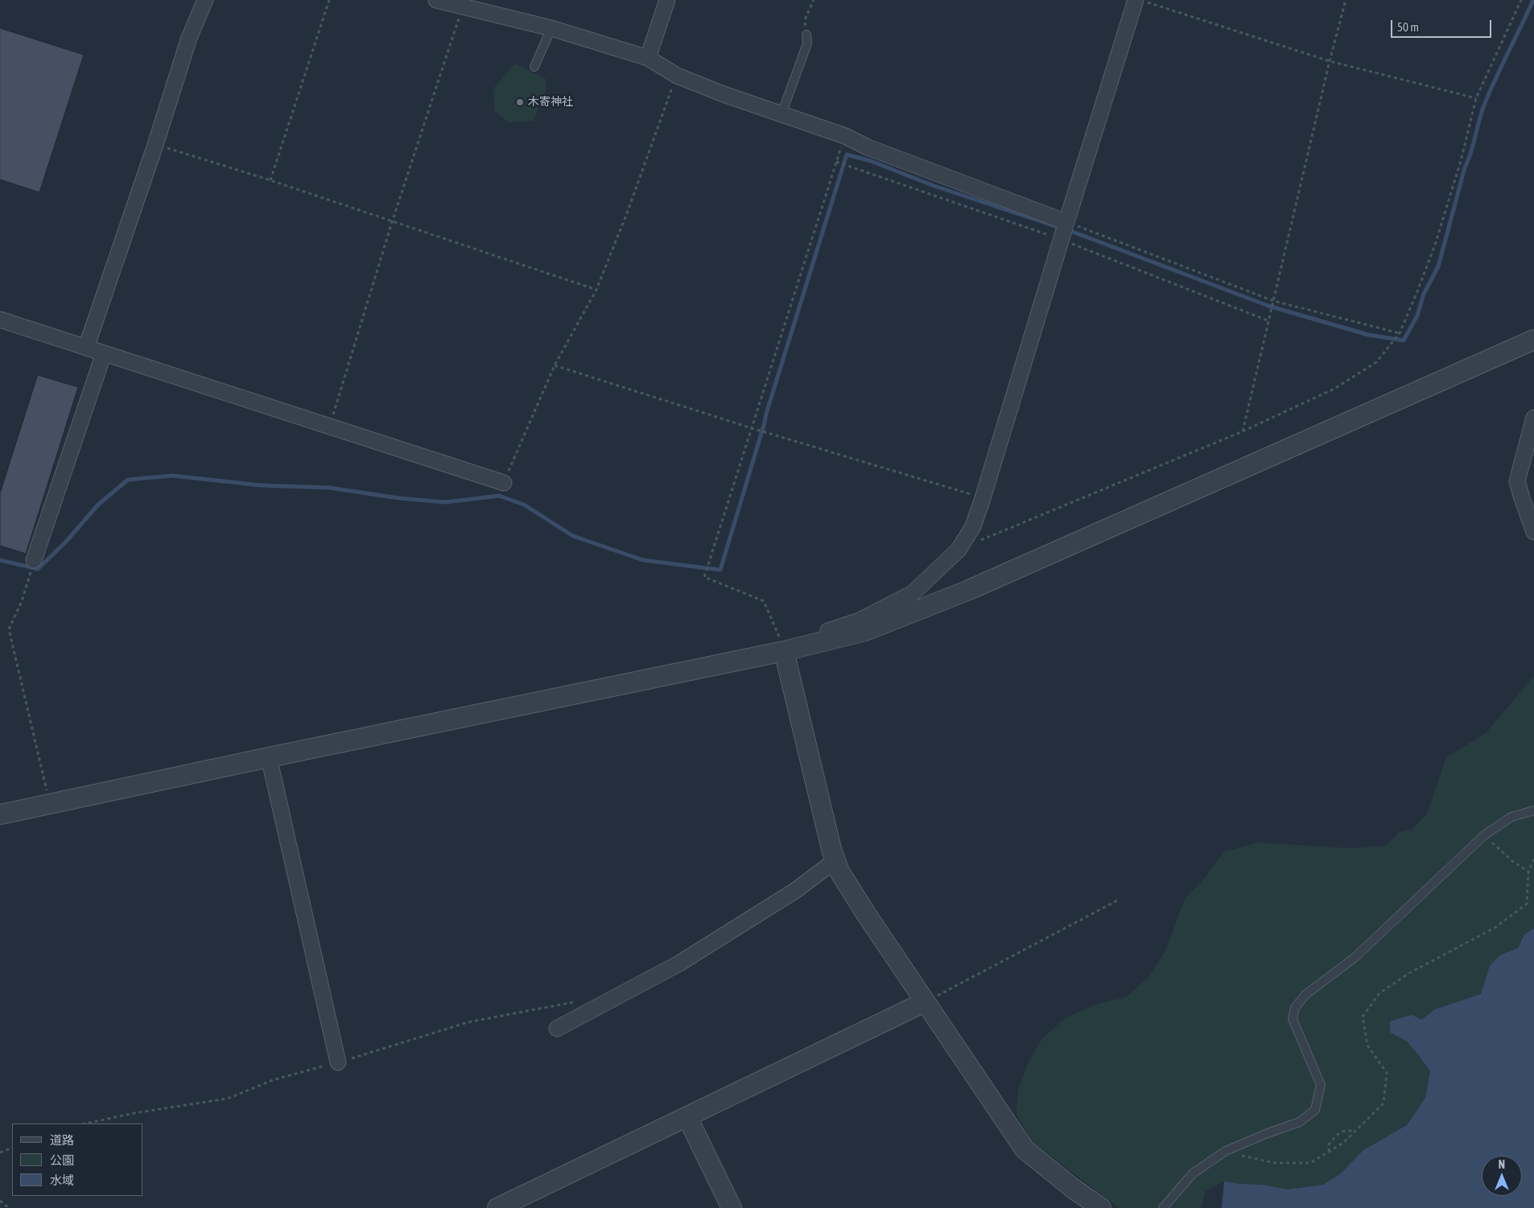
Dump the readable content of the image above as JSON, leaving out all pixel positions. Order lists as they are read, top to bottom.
{
  "places": ["木寄神社"],
  "legend": ["道路", "公園", "水域"],
  "scale_bar": "50 m",
  "north": "top"
}
